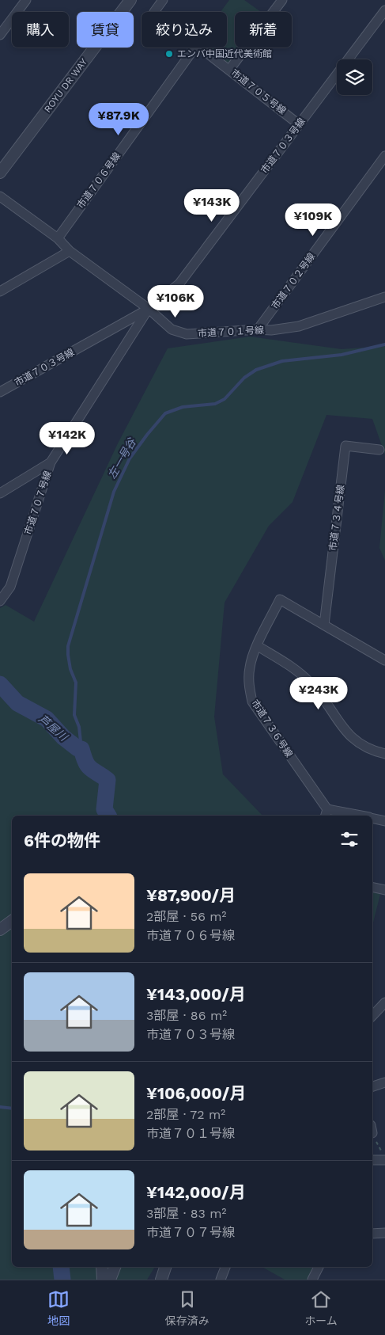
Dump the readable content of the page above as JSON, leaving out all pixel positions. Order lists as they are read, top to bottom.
{
  "streets": {
    "street": [
      "ROYU DR WAY",
      "市道７０５号線",
      "市道７０３号線",
      "市道７０６号線",
      "市道７０２号線",
      "市道７０１号線",
      "市道７０７号線",
      "市道７３４号線",
      "市道７３６号線"
    ]
  },
  "crossings": [
    ["市道７０５号線", "市道７０３号線"],
    ["市道７０３号線", "市道７０１号線"],
    ["市道７０３号線", "市道７０７号線"],
    ["市道７０６号線", "市道７０１号線"],
    ["市道７０２号線", "市道７０１号線"],
    ["市道７０１号線", "市道７０７号線"],
    ["市道７３４号線", "市道７３６号線"]
  ],
  "water": ["左一号谷", "芦屋川"],
  "places": ["エンバ中国近代美術館"],
  "page": {
    "chip": [
      "購入",
      "賃貸",
      "絞り込み",
      "新着"
    ],
    "price": [
      "¥87.9K",
      "¥143K",
      "¥109K",
      "¥106K",
      "¥142K",
      "¥243K"
    ],
    "heading": "6件の物件",
    "list": [
      {
        "name": "¥87,900/月",
        "note": "2部屋 · 56 m² · 市道７０６号線"
      },
      {
        "name": "¥143,000/月",
        "note": "3部屋 · 86 m² · 市道７０３号線"
      },
      {
        "name": "¥106,000/月",
        "note": "2部屋 · 72 m² · 市道７０１号線"
      },
      {
        "name": "¥142,000/月",
        "note": "3部屋 · 83 m² · 市道７０７号線"
      }
    ],
    "tabs": ["地図", "保存済み", "ホーム"]
  }
}
